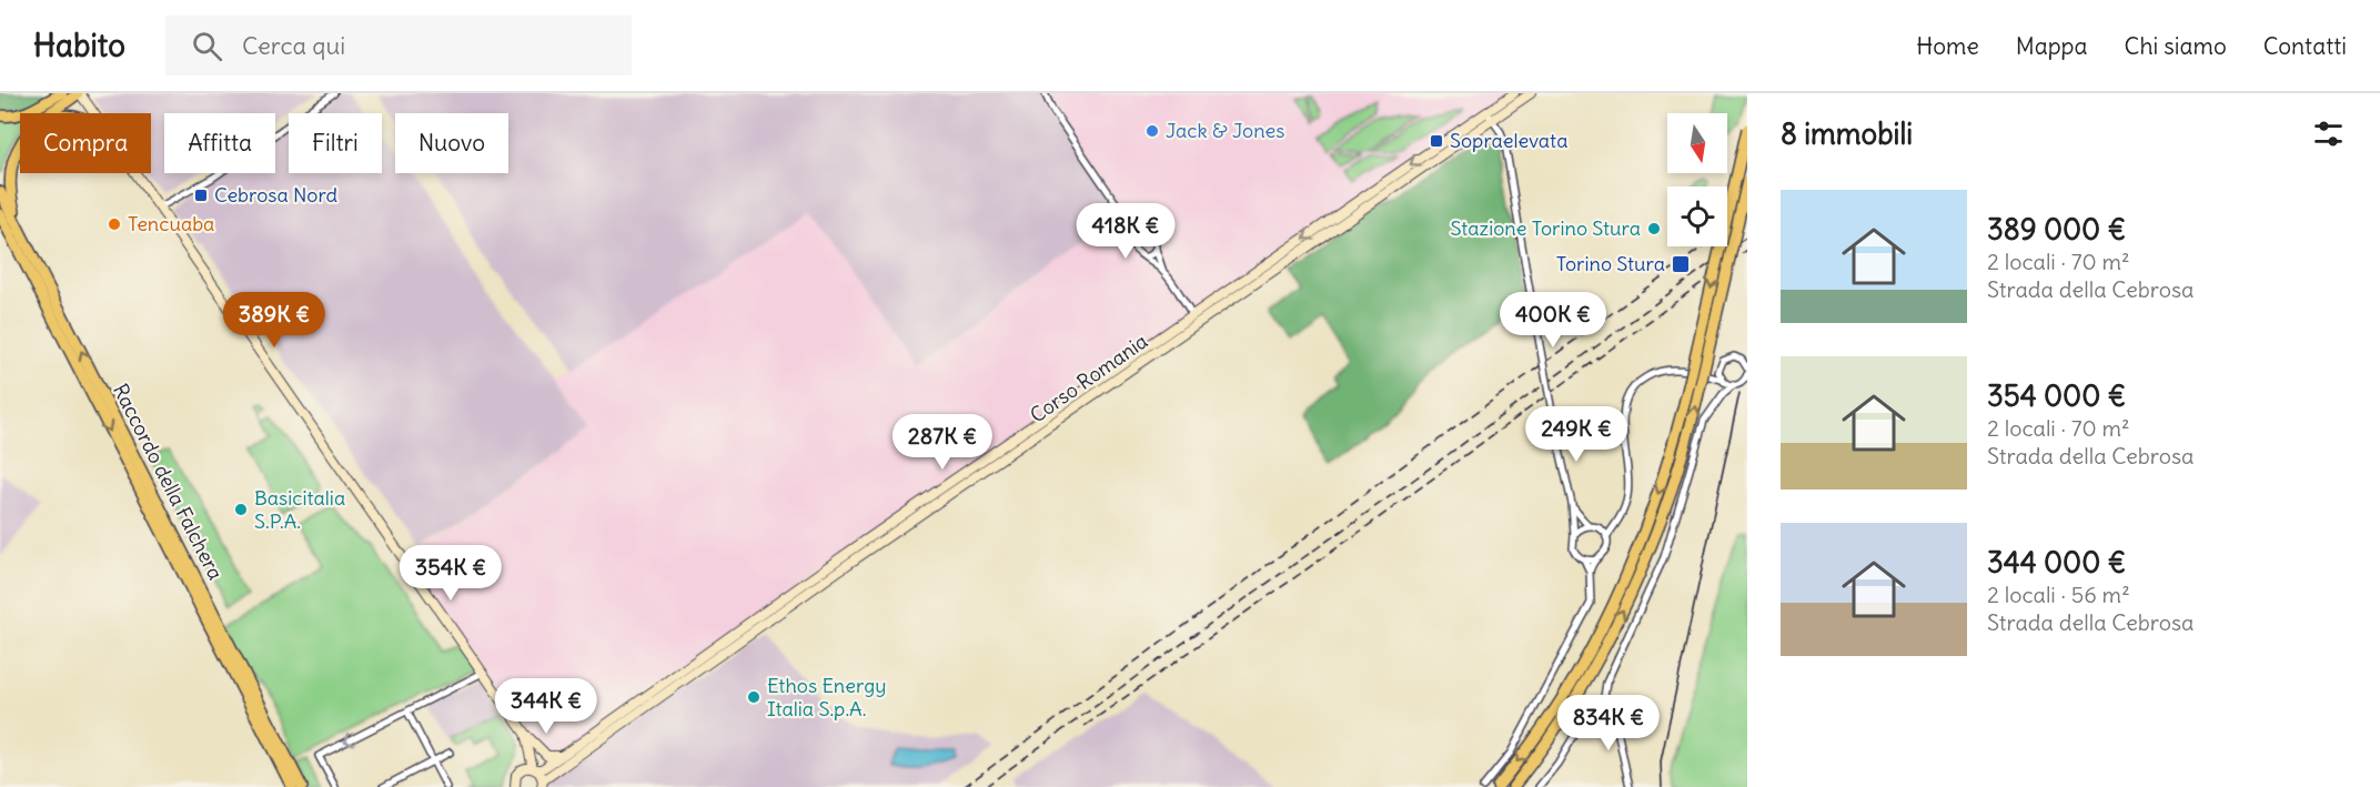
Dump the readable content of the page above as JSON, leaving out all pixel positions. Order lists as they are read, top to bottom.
{
  "streets": {
    "highway": ["Raccordo della Falchera"],
    "main road": ["Corso Romania"]
  },
  "places": {
    "other": [
      "Jack & Jones",
      "Tencuaba",
      "Stazione Torino Stura",
      "Basicitalia S.P.A.",
      "Ethos Energy Italia S.p.A."
    ],
    "transit": ["Sopraelevata", "Cebrosa Nord", "Torino Stura"]
  },
  "north": "bottom",
  "page": {
    "header": "Habito",
    "search": "Cerca qui",
    "nav": [
      "Home",
      "Mappa",
      "Chi siamo",
      "Contatti"
    ],
    "heading": "8 immobili",
    "chip": [
      "Compra",
      "Affitta",
      "Filtri",
      "Nuovo"
    ],
    "list": [
      {
        "name": "389 000 €",
        "note": "2 locali · 70 m² · Strada della Cebrosa"
      },
      {
        "name": "354 000 €",
        "note": "2 locali · 70 m² · Strada della Cebrosa"
      },
      {
        "name": "344 000 €",
        "note": "2 locali · 56 m² · Strada della Cebrosa"
      }
    ],
    "price": [
      "418K €",
      "389K €",
      "400K €",
      "249K €",
      "287K €",
      "354K €",
      "344K €",
      "834K €"
    ]
  }
}
